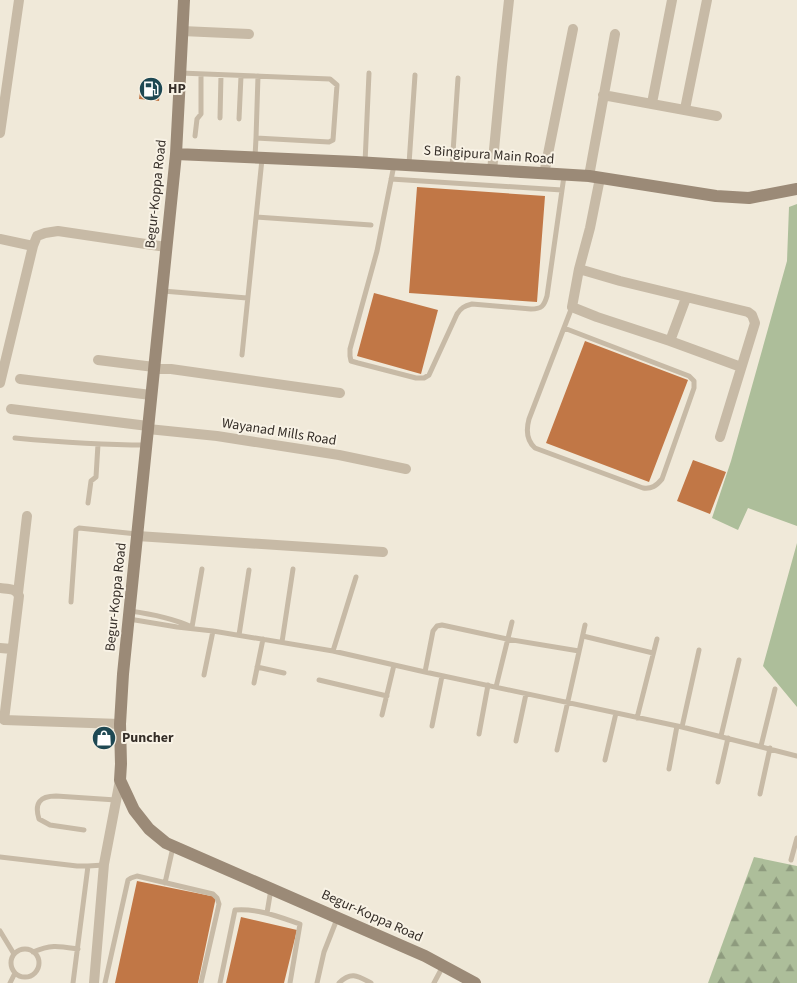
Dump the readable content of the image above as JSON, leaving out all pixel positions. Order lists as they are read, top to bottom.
{
  "streets": {
    "main road": ["S Bingipura Main Road", "Begur-Koppa Road"],
    "street": ["Wayanad Mills Road"]
  },
  "crossings": [
    ["S Bingipura Main Road", "Begur-Koppa Road"],
    ["Begur-Koppa Road", "Wayanad Mills Road"]
  ],
  "places": {
    "fuel station": ["HP"],
    "shop": ["Puncher"]
  }
}
